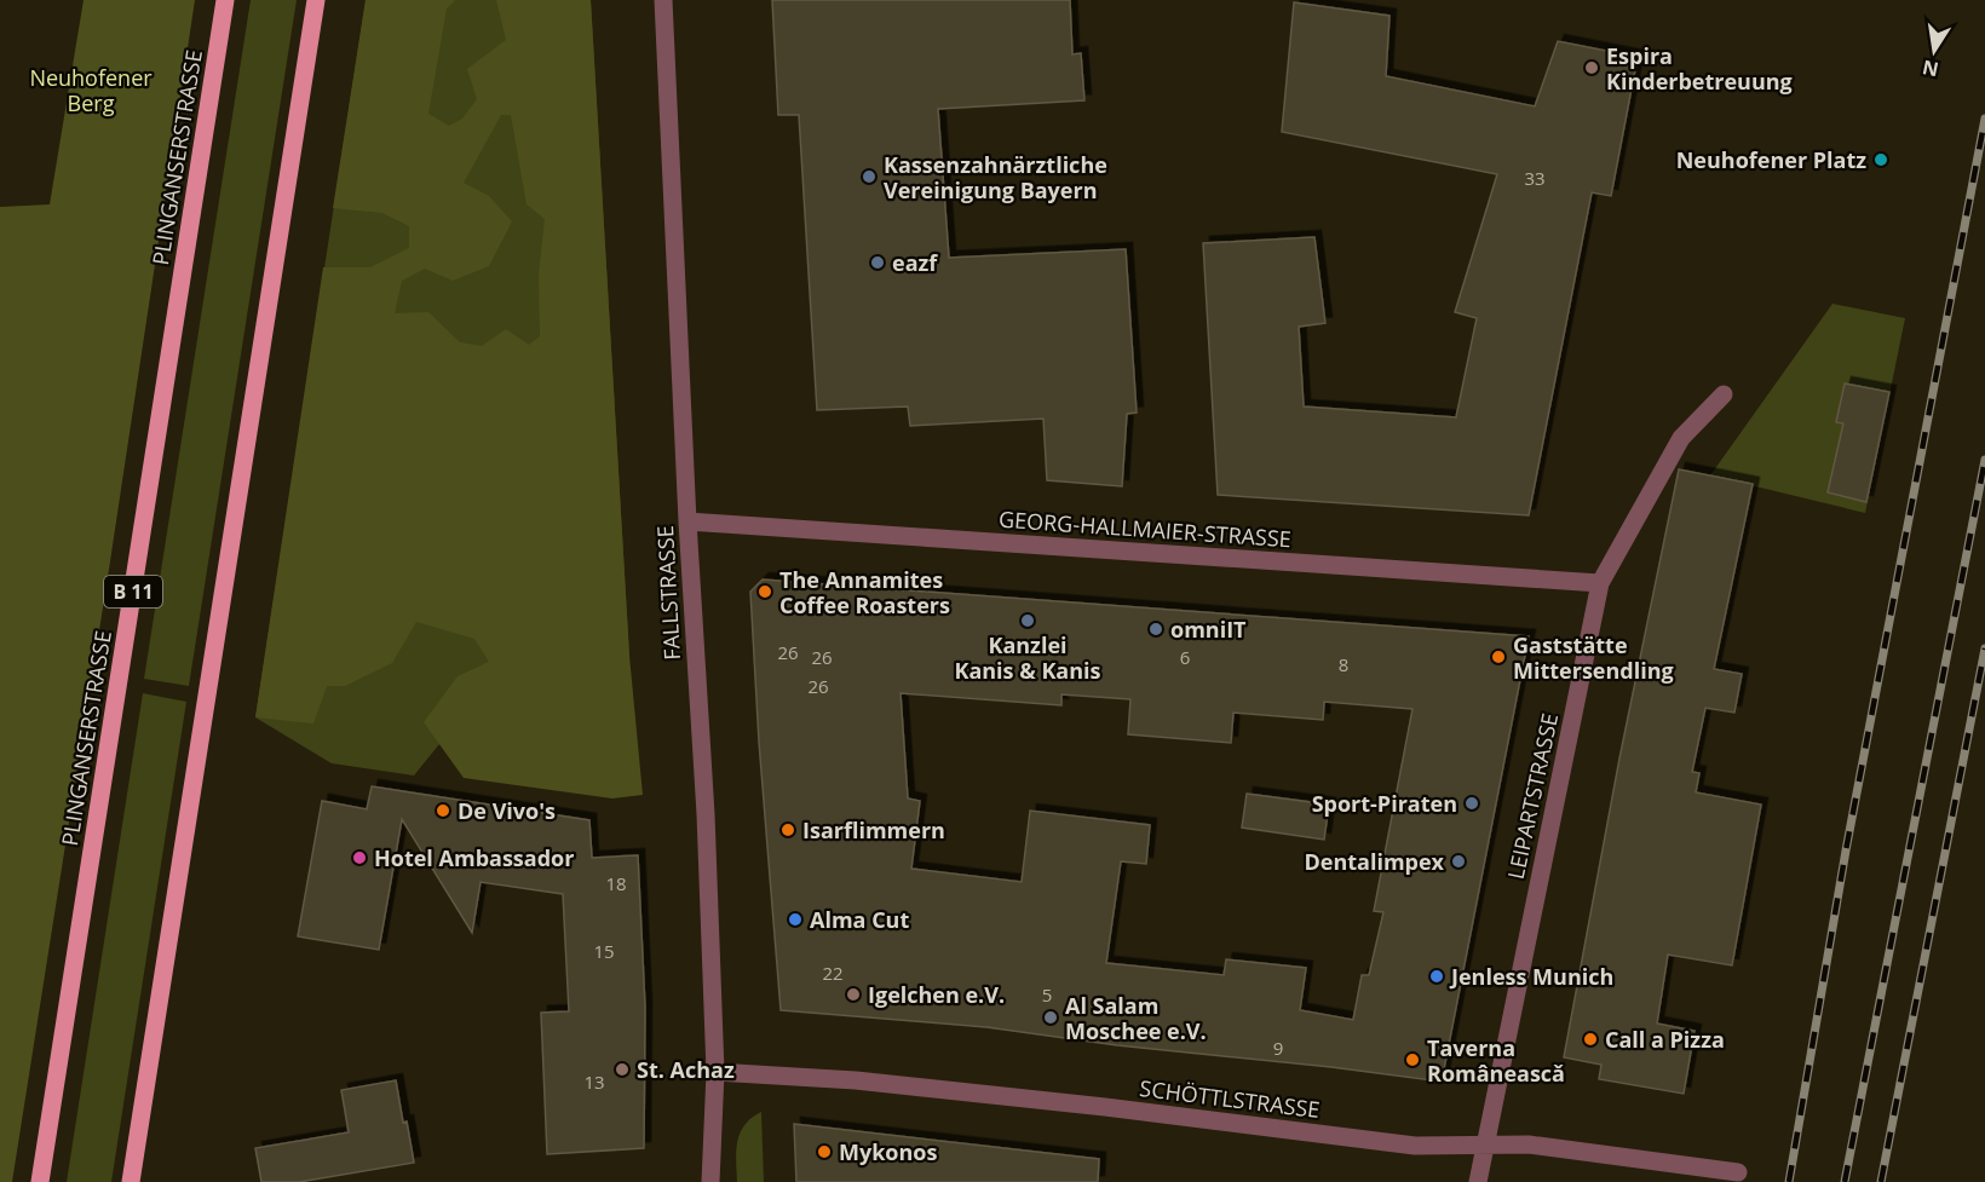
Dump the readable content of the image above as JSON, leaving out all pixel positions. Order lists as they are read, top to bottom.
{
  "streets": {
    "main road": ["PLINGANSERSTRASSE", "B 11"],
    "street": [
      "GEORG-HALLMAIER-STRASSE",
      "FALLSTRASSE",
      "LEIPARTSTRASSE",
      "SCHÖTTLSTRASSE"
    ]
  },
  "crossings": [
    ["GEORG-HALLMAIER-STRASSE", "FALLSTRASSE"],
    ["GEORG-HALLMAIER-STRASSE", "LEIPARTSTRASSE"],
    ["FALLSTRASSE", "SCHÖTTLSTRASSE"],
    ["LEIPARTSTRASSE", "SCHÖTTLSTRASSE"]
  ],
  "parks": ["Neuhofener Berg"],
  "places": [
    "Espira Kinderbetreuung",
    "Neuhofener Platz",
    "Kassenzahnärztliche Vereinigung Bayern",
    "eazf",
    "The Annamites Coffee Roasters",
    "Kanzlei Kanis & Kanis",
    "omniIT",
    "Gaststätte Mittersendling",
    "Sport-Piraten",
    "De Vivo's",
    "Isarflimmern",
    "Hotel Ambassador",
    "Dentalimpex",
    "Alma Cut",
    "Jenless Munich",
    "Igelchen e.V.",
    "Al Salam Moschee e.V.",
    "Call a Pizza",
    "Taverna Româneascǎ",
    "St. Achaz",
    "Mykonos"
  ],
  "house_numbers": [
    "33",
    "26",
    "26",
    "6",
    "8",
    "26",
    "18",
    "15",
    "22",
    "5",
    "9",
    "13"
  ],
  "north": "bottom"
}
